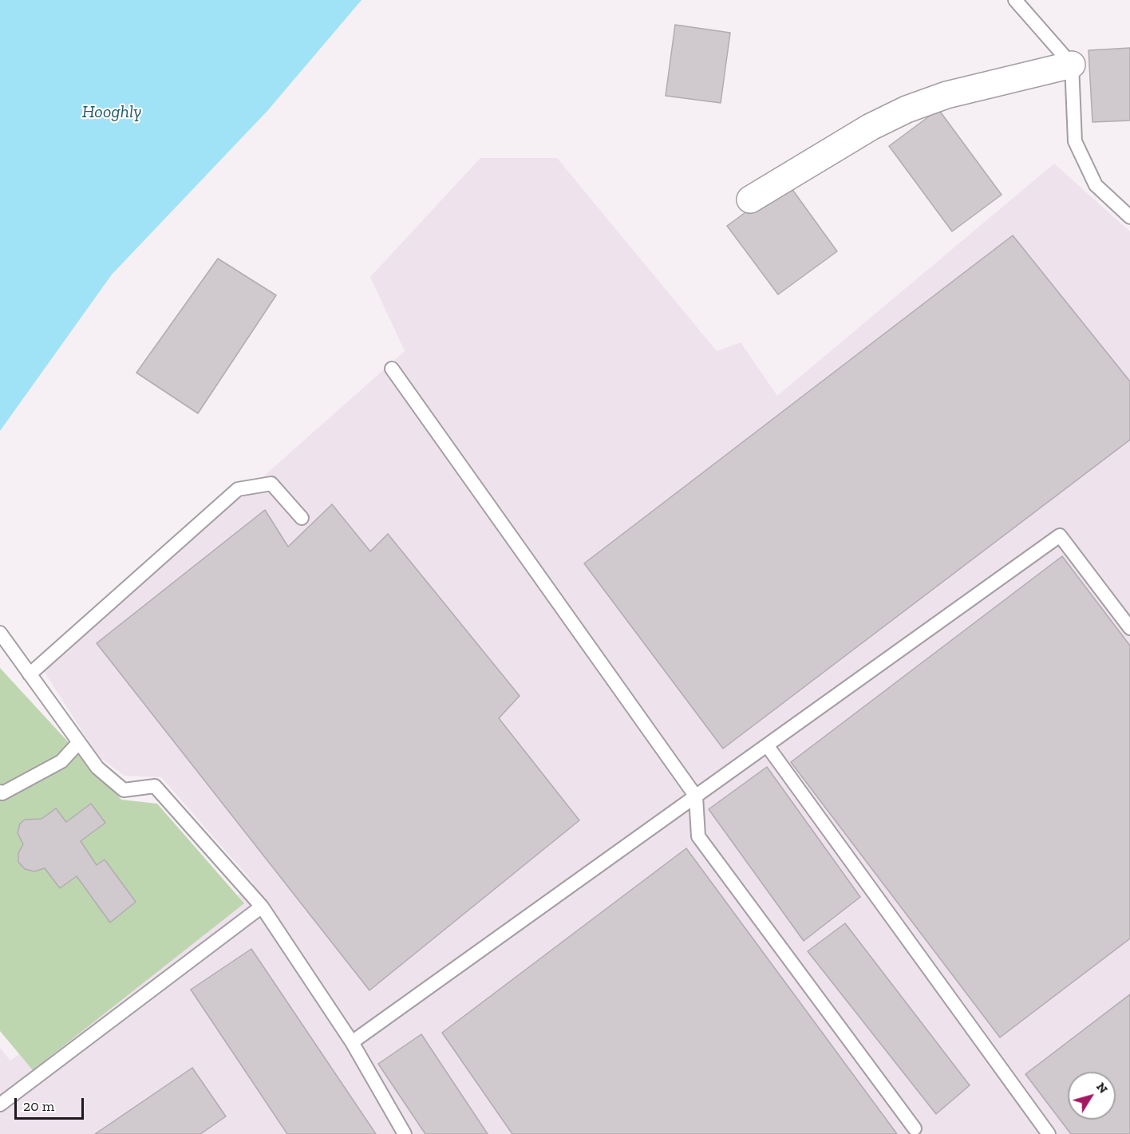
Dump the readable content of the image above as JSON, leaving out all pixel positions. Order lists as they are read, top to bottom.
{
  "water": ["Hooghly"],
  "scale_bar": "20 m",
  "north": "top right"
}
